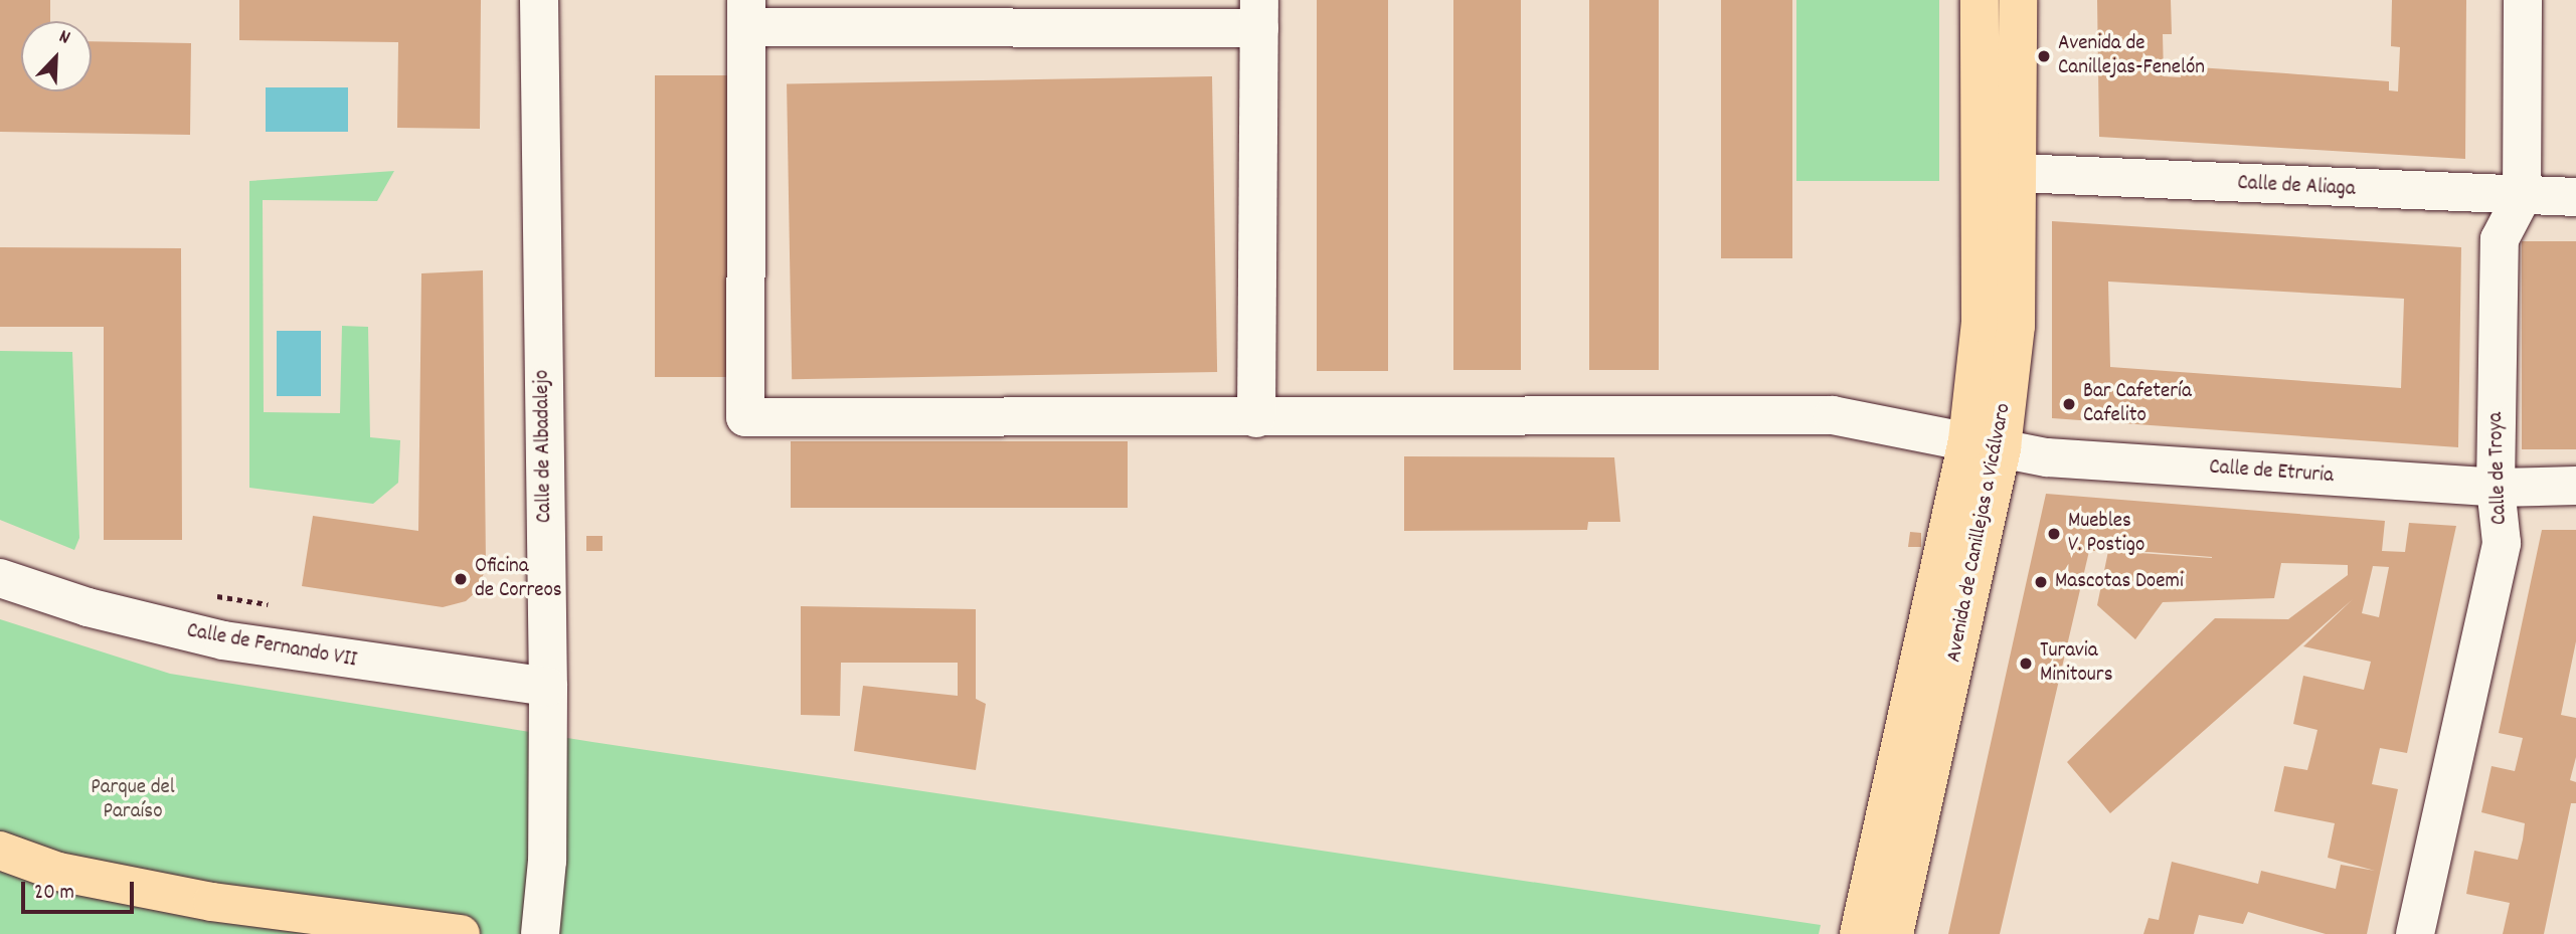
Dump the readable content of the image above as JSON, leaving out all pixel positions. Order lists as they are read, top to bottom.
{
  "streets": {
    "main road": ["Avenida de Canillejas a Vicálvaro"],
    "street": [
      "Calle de Aliaga",
      "Calle de Albadalejo",
      "Calle de Troya",
      "Calle de Etruria",
      "Calle de Fernando VII"
    ]
  },
  "crossings": [
    ["Calle de Aliaga", "Calle de Troya"],
    ["Calle de Aliaga", "Avenida de Canillejas a Vicálvaro"],
    ["Calle de Albadalejo", "Calle de Fernando VII"],
    ["Calle de Troya", "Calle de Etruria"],
    ["Calle de Etruria", "Avenida de Canillejas a Vicálvaro"]
  ],
  "parks": ["Parque del Paraíso"],
  "places": [
    "Avenida de Canillejas-Fenelón",
    "Bar Cafetería Cafelito",
    "Muebles V. Postigo",
    "Oficina de Correos",
    "Mascotas Doemi",
    "Turavia Minitours"
  ],
  "scale_bar": "20 m",
  "north": "top right"
}
